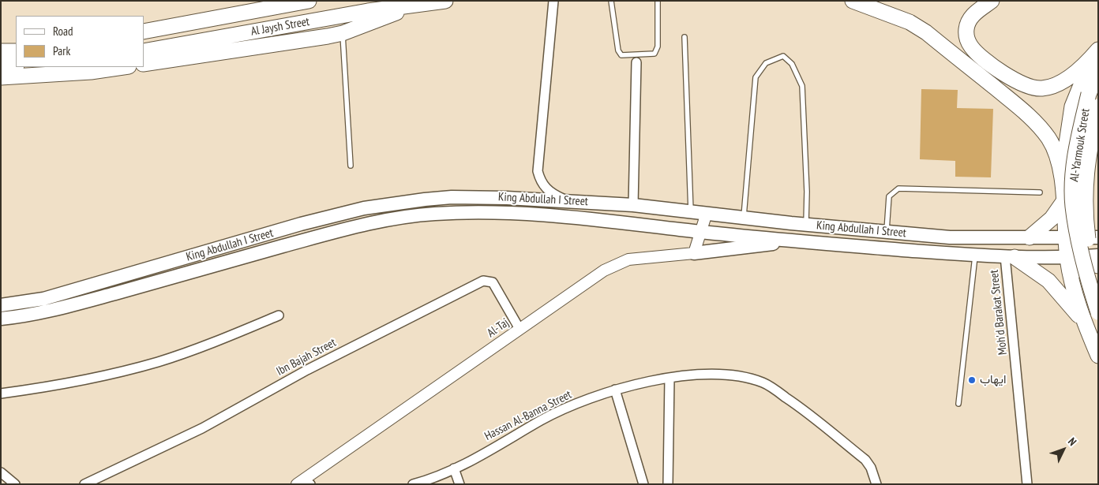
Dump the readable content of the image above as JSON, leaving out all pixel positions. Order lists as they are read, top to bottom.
{
  "streets": {
    "highway": ["Al Jaysh Street", "Al-Yarmouk Street"],
    "main road": ["King Abdullah I Street"],
    "street": [
      "Moh'd Barakat Street",
      "Al-Taj",
      "Ibn Bajah Street",
      "Hassan Al-Banna Street"
    ]
  },
  "crossings": [
    ["King Abdullah I Street", "Moh'd Barakat Street"],
    ["Al-Taj", "Ibn Bajah Street"]
  ],
  "places": ["ايهاب"],
  "legend": ["Road", "Park"],
  "north": "top right"
}
